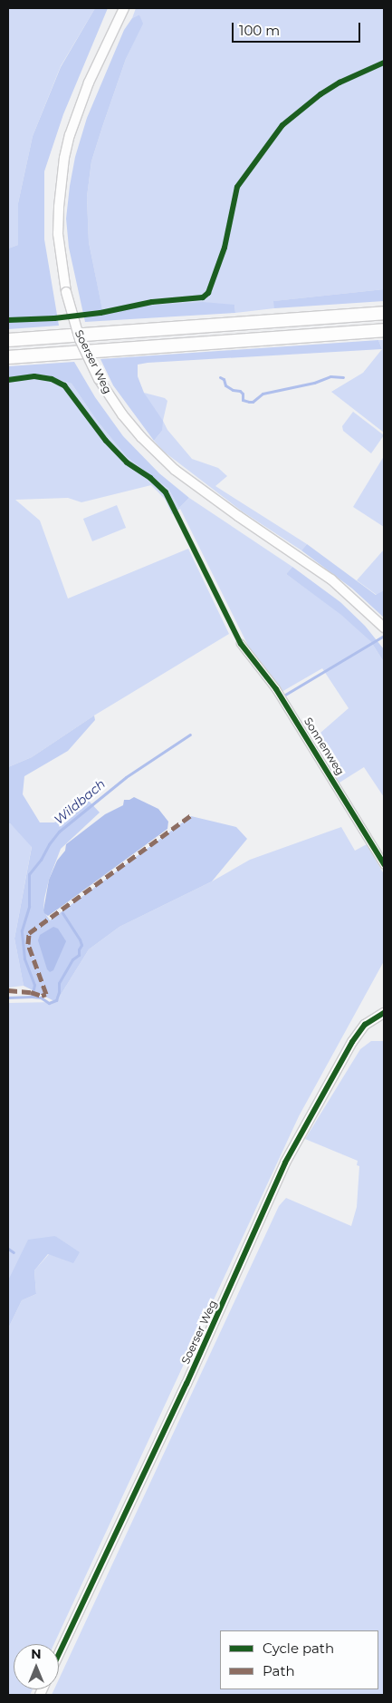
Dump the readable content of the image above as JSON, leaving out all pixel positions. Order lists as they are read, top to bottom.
{
  "streets": {
    "main road": ["Soerser Weg"],
    "street": ["Sonnenweg"]
  },
  "water": ["Wildbach"],
  "legend": ["Cycle path", "Path"],
  "scale_bar": "100 m",
  "north": "top"
}
